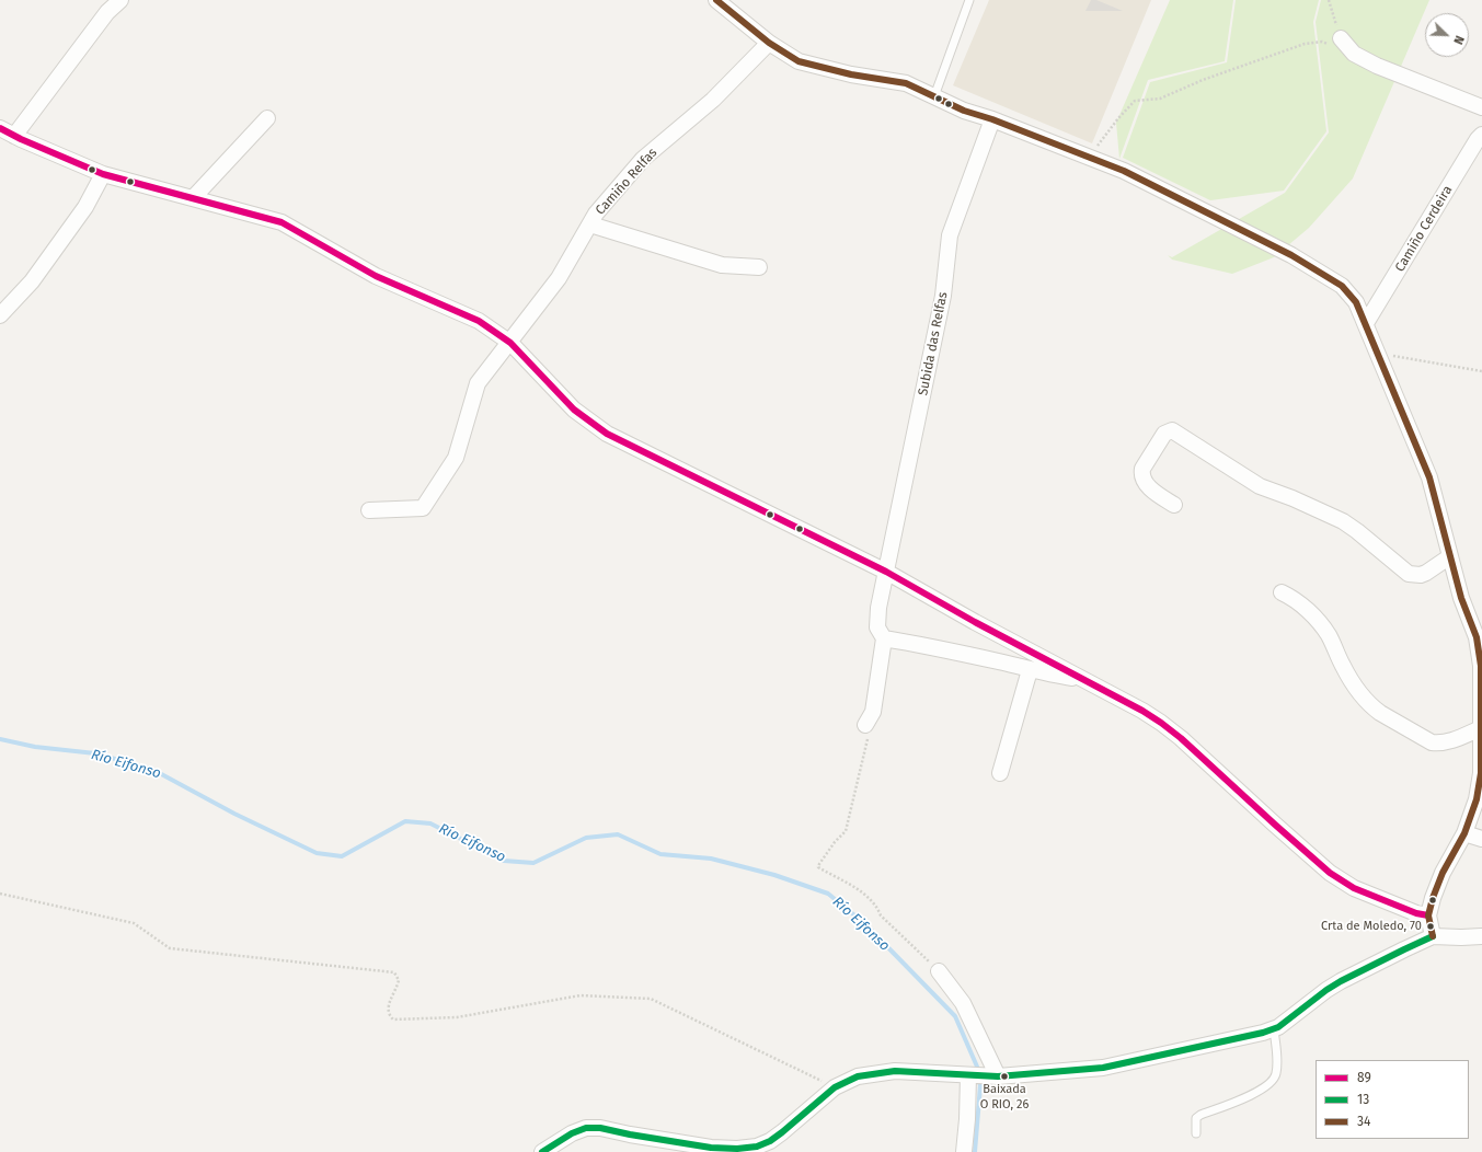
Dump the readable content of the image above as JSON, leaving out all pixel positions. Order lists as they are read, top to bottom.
{
  "streets": {
    "street": ["Camiño Relfas", "Camiño Cerdeira", "Subida das Relfas"]
  },
  "water": ["Río Eifonso"],
  "places": ["Crta de Moledo, 70", "Baixada O RIO, 26"],
  "lines": ["transit line 34", "transit line 89", "transit line 13"],
  "legend": ["89", "13", "34"],
  "north": "bottom right"
}
